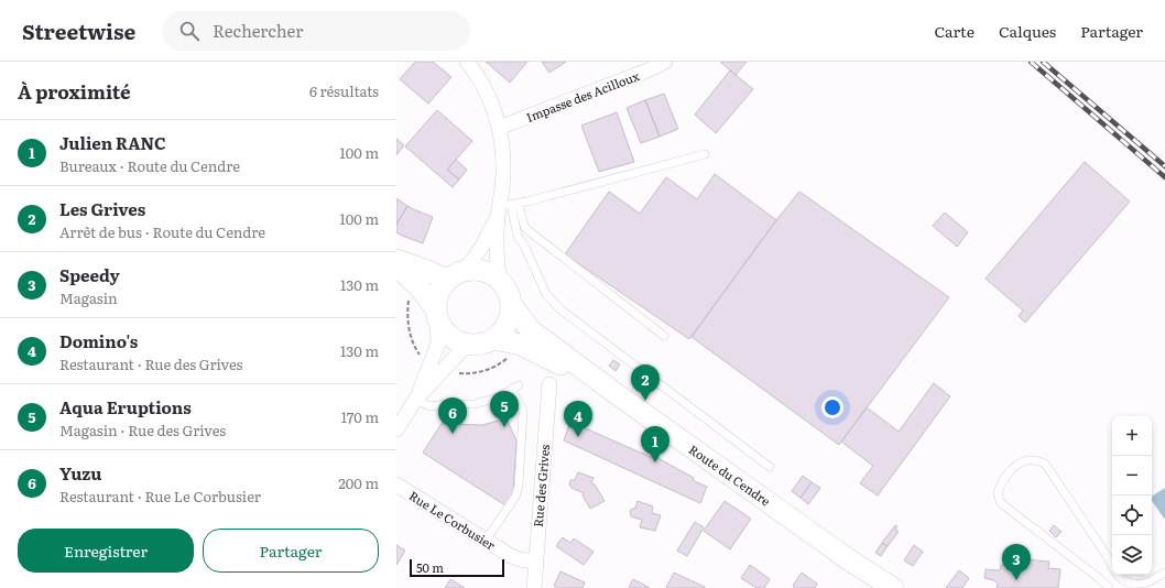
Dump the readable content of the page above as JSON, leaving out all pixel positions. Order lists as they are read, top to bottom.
{
  "streets": {
    "main road": ["Route du Cendre"],
    "street": ["Impasse des Acilloux", "Rue des Grives", "Rue Le Corbusier"]
  },
  "crossings": [
    ["Rue des Grives", "Rue Le Corbusier"]
  ],
  "scale_bar": "50 m",
  "page": {
    "header": "Streetwise",
    "search": "Rechercher",
    "nav": ["Carte", "Calques", "Partager"],
    "heading": ["À proximité", "6 résultats"],
    "list": [
      {
        "mark": "1",
        "name": "Julien RANC",
        "note": "Bureaux · Route du Cendre",
        "value": "100 m"
      },
      {
        "mark": "2",
        "name": "Les Grives",
        "note": "Arrêt de bus · Route du Cendre",
        "value": "100 m"
      },
      {
        "mark": "3",
        "name": "Speedy",
        "note": "Magasin",
        "value": "130 m"
      },
      {
        "mark": "4",
        "name": "Domino's",
        "note": "Restaurant · Rue des Grives",
        "value": "130 m"
      },
      {
        "mark": "5",
        "name": "Aqua Eruptions",
        "note": "Magasin · Rue des Grives",
        "value": "170 m"
      },
      {
        "mark": "6",
        "name": "Yuzu",
        "note": "Restaurant · Rue Le Corbusier",
        "value": "200 m"
      }
    ],
    "pins": [
      "2",
      "5",
      "6",
      "4",
      "1",
      "3"
    ],
    "map_buttons": ["+", "−"],
    "buttons": ["Enregistrer", "Partager"],
    "scale": "50 m"
  }
}
